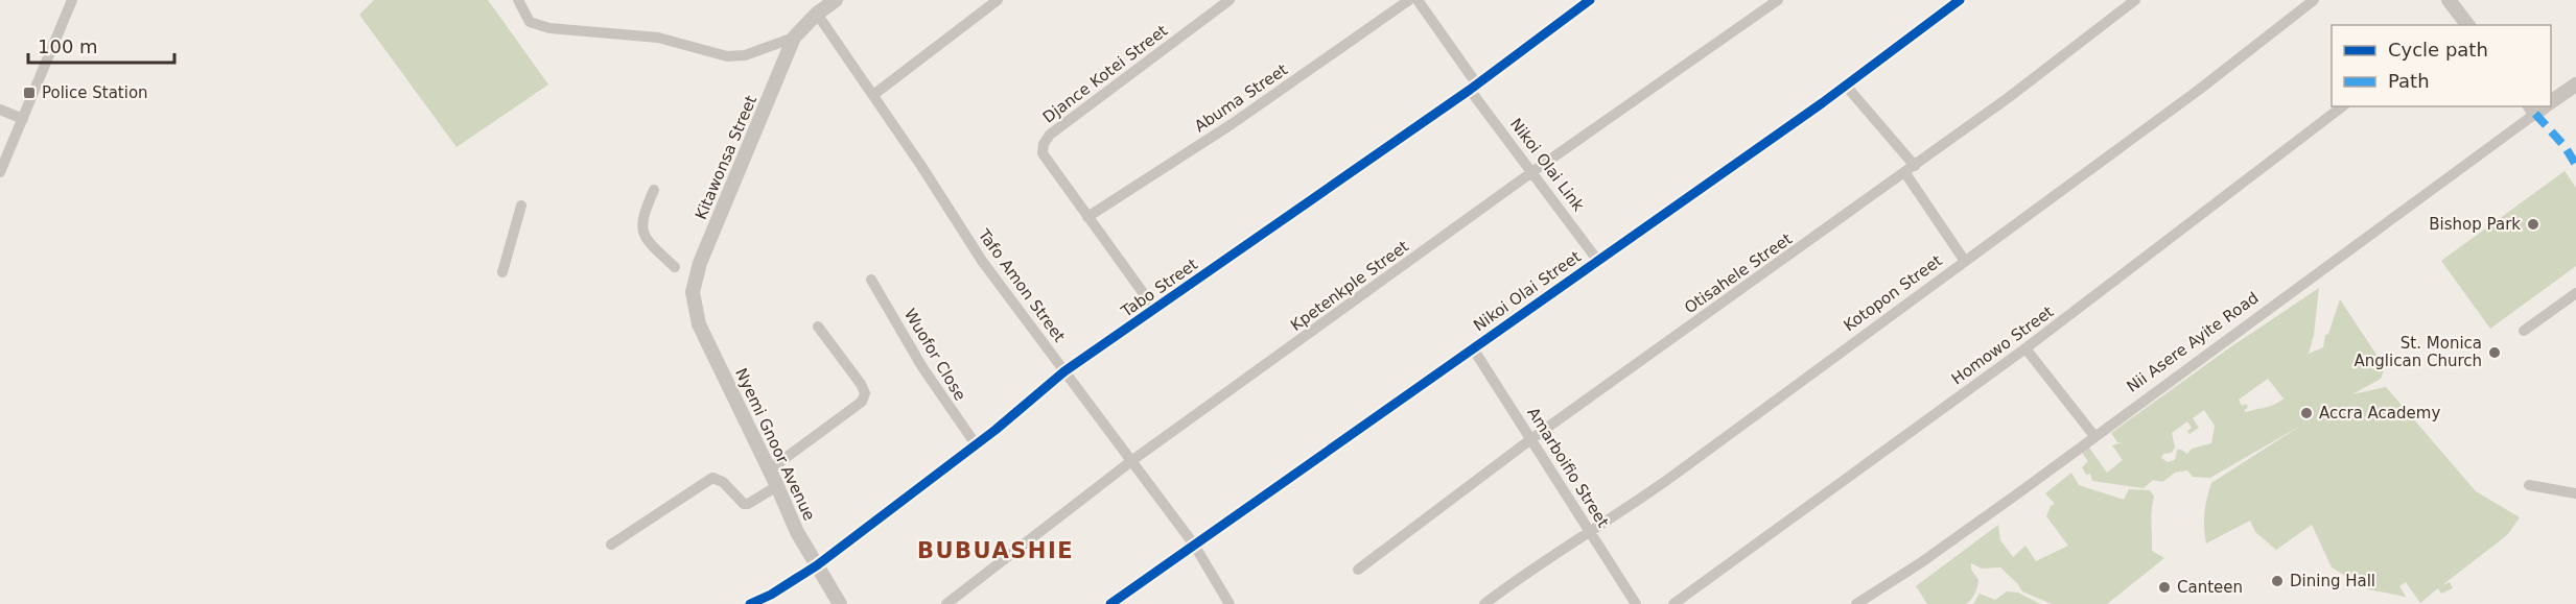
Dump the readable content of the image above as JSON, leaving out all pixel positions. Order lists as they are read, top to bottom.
{
  "streets": {
    "street": [
      "Djance Kotei Street",
      "Abuma Street",
      "Kitawonsa Street",
      "Nikoi Olai Link",
      "Otisahele Street",
      "Tafo Amon Street",
      "Kpetenkple Street",
      "Tabo Street",
      "Nikoi Olai Street",
      "Kotopon Street",
      "Nii Asere Ayite Road",
      "Homowo Street",
      "Wuofor Close",
      "Nyemi Gnoor Avenue",
      "Amarboifio Street"
    ]
  },
  "crossings": [
    ["Djance Kotei Street", "Abuma Street"],
    ["Djance Kotei Street", "Tabo Street"],
    ["Kitawonsa Street", "Nyemi Gnoor Avenue"],
    ["Nikoi Olai Link", "Kpetenkple Street"],
    ["Nikoi Olai Link", "Tabo Street"],
    ["Nikoi Olai Link", "Nikoi Olai Street"],
    ["Otisahele Street", "Amarboifio Street"],
    ["Tafo Amon Street", "Kpetenkple Street"],
    ["Tafo Amon Street", "Tabo Street"],
    ["Tafo Amon Street", "Nikoi Olai Street"],
    ["Tabo Street", "Wuofor Close"],
    ["Tabo Street", "Nyemi Gnoor Avenue"],
    ["Nikoi Olai Street", "Amarboifio Street"],
    ["Kotopon Street", "Amarboifio Street"]
  ],
  "districts": ["BUBUASHIE"],
  "places": {
    "transit": ["Police Station"],
    "other": [
      "Bishop Park",
      "St. Monica Anglican Church",
      "Accra Academy",
      "Dining Hall",
      "Canteen"
    ]
  },
  "legend": ["Cycle path", "Path"],
  "scale_bar": "100 m"
}
